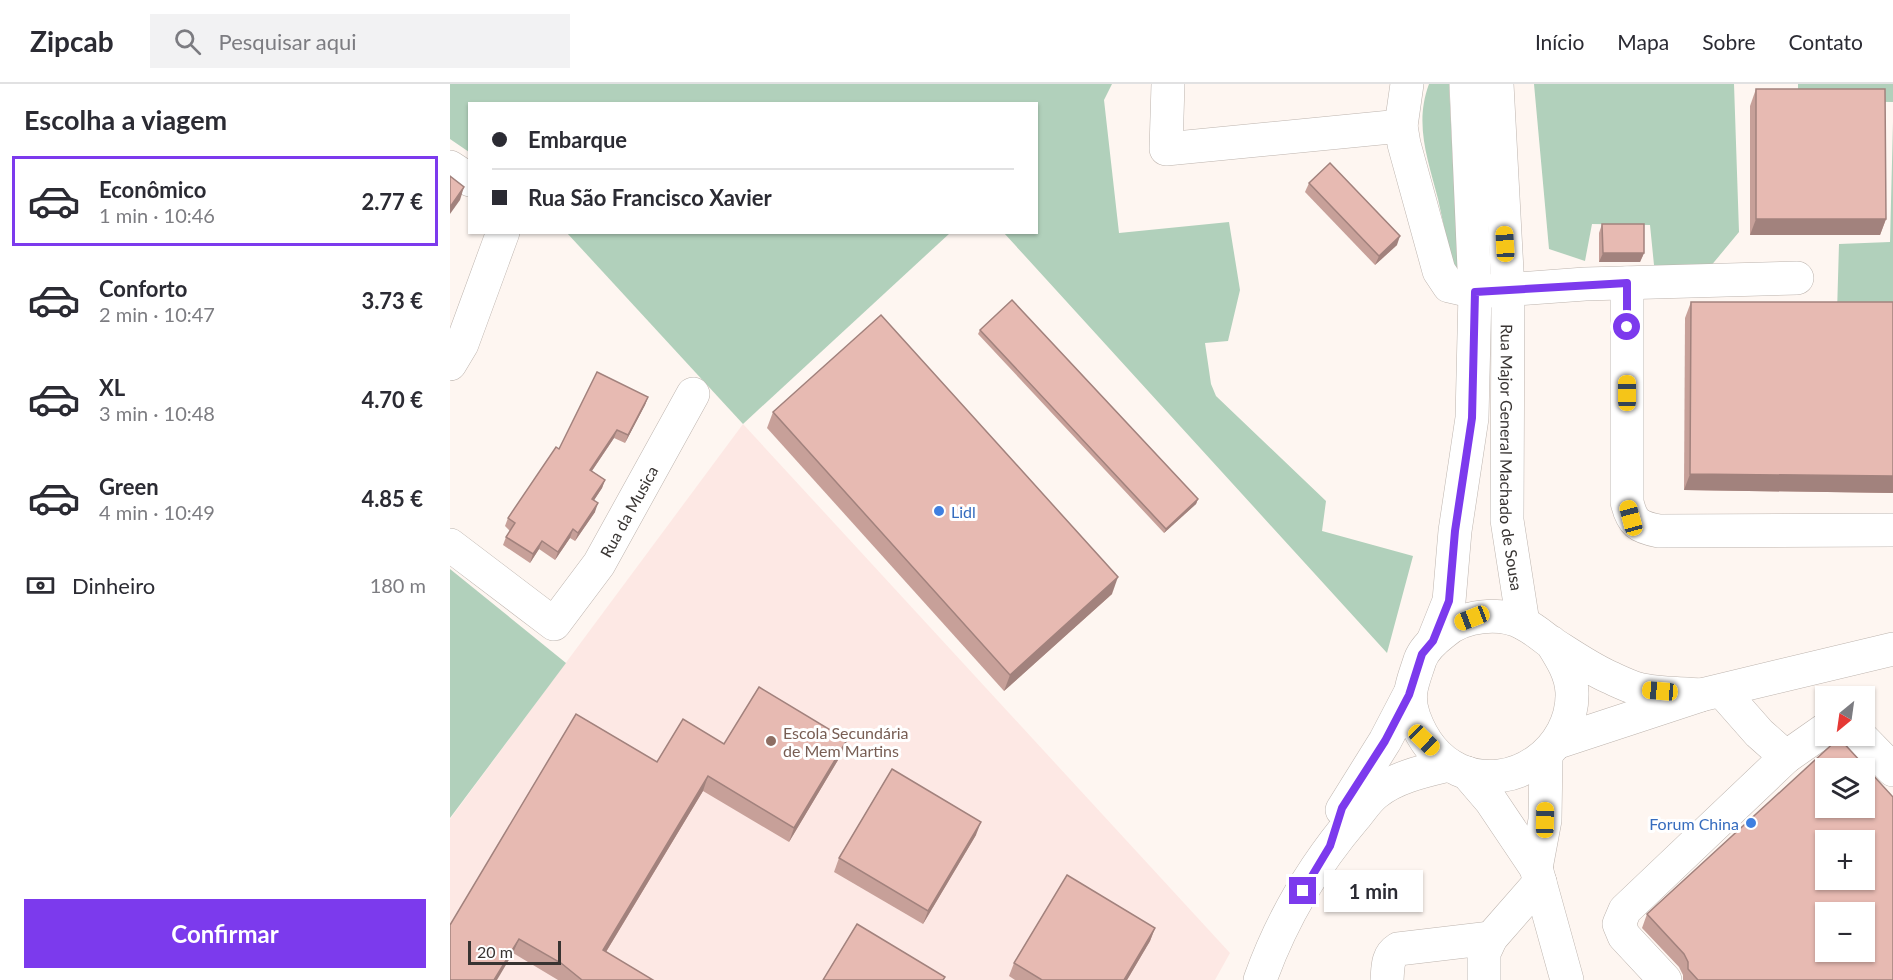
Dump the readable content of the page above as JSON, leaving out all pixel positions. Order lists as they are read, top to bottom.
{
  "streets": {
    "street": ["Rua Major General Machado de Sousa", "Rua da Musica"]
  },
  "places": ["Lidl", "Escola Secundária de Mem Martins", "Forum China"],
  "scale_bar": "20 m",
  "north": "bottom left",
  "page": {
    "header": "Zipcab",
    "search": "Pesquisar aqui",
    "nav": [
      "Início",
      "Mapa",
      "Sobre",
      "Contato"
    ],
    "heading": "Escolha a viagem",
    "banner": ["Embarque", "Rua São Francisco Xavier"],
    "list": [
      {
        "name": "Econômico",
        "note": "1 min · 10:46",
        "value": "2.77 €"
      },
      {
        "name": "Conforto",
        "note": "2 min · 10:47",
        "value": "3.73 €"
      },
      {
        "name": "XL",
        "note": "3 min · 10:48",
        "value": "4.70 €"
      },
      {
        "name": "Green",
        "note": "4 min · 10:49",
        "value": "4.85 €"
      }
    ],
    "pay": ["Dinheiro", "180 m"],
    "map_buttons": ["+", "−"],
    "bubble": "1 min",
    "buttons": "Confirmar",
    "scale": "20 m"
  }
}
